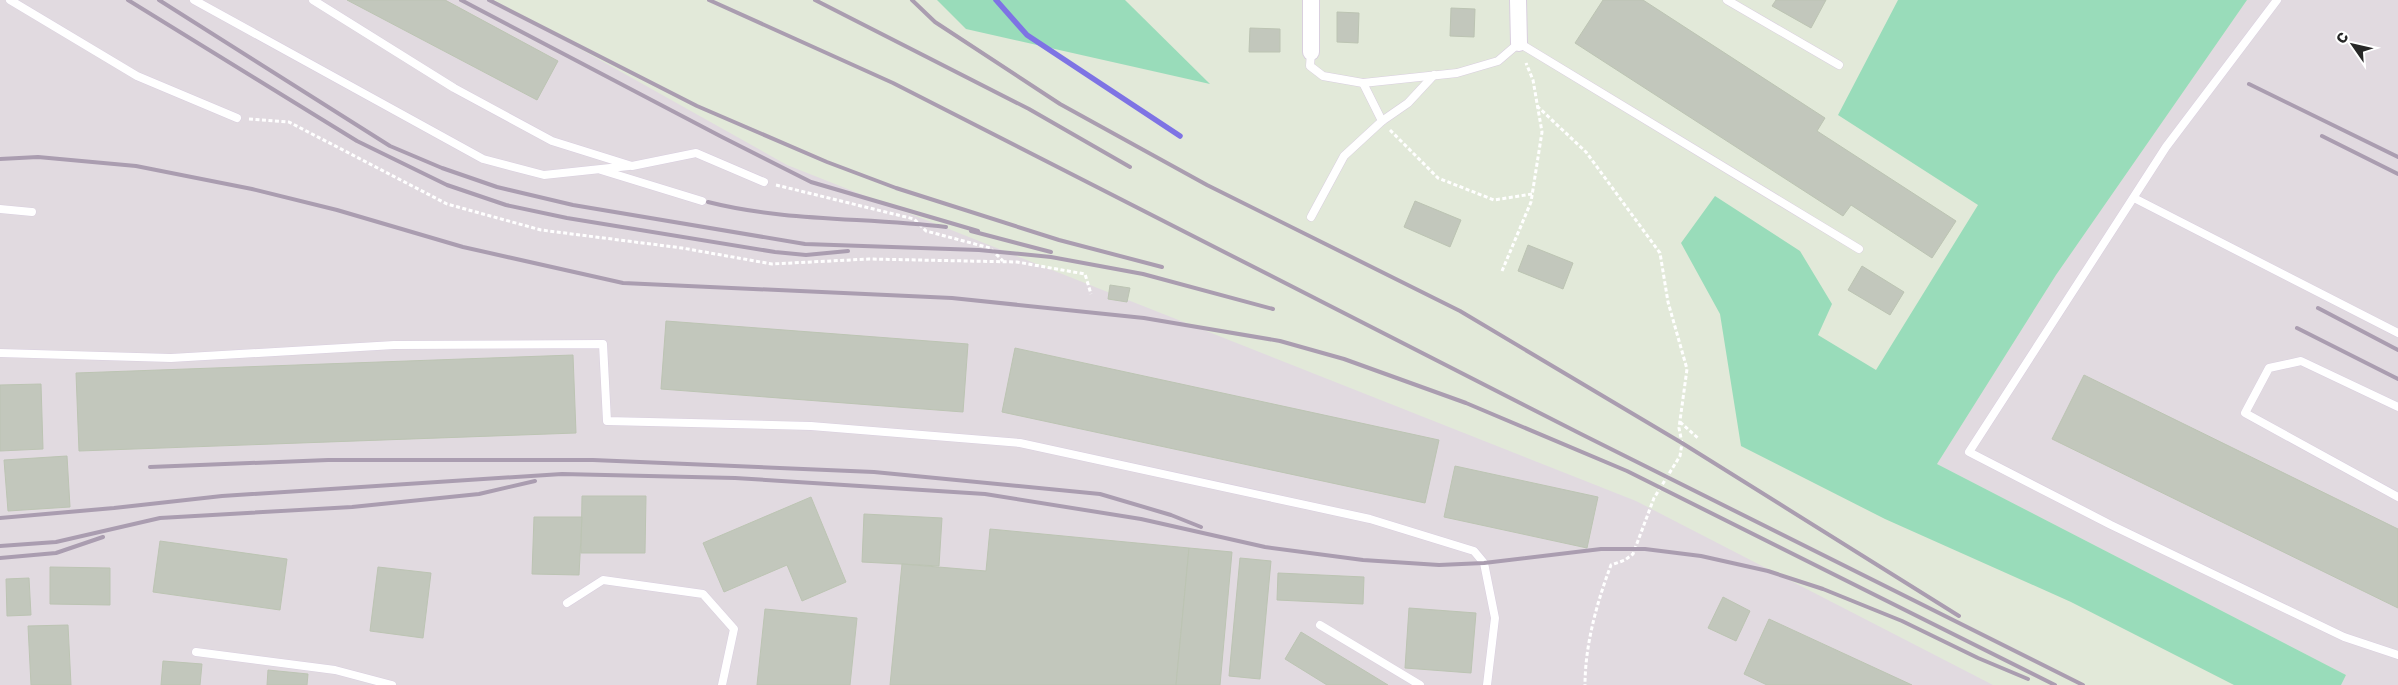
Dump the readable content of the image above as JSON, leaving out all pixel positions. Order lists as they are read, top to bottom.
{
  "north": "top left"
}
